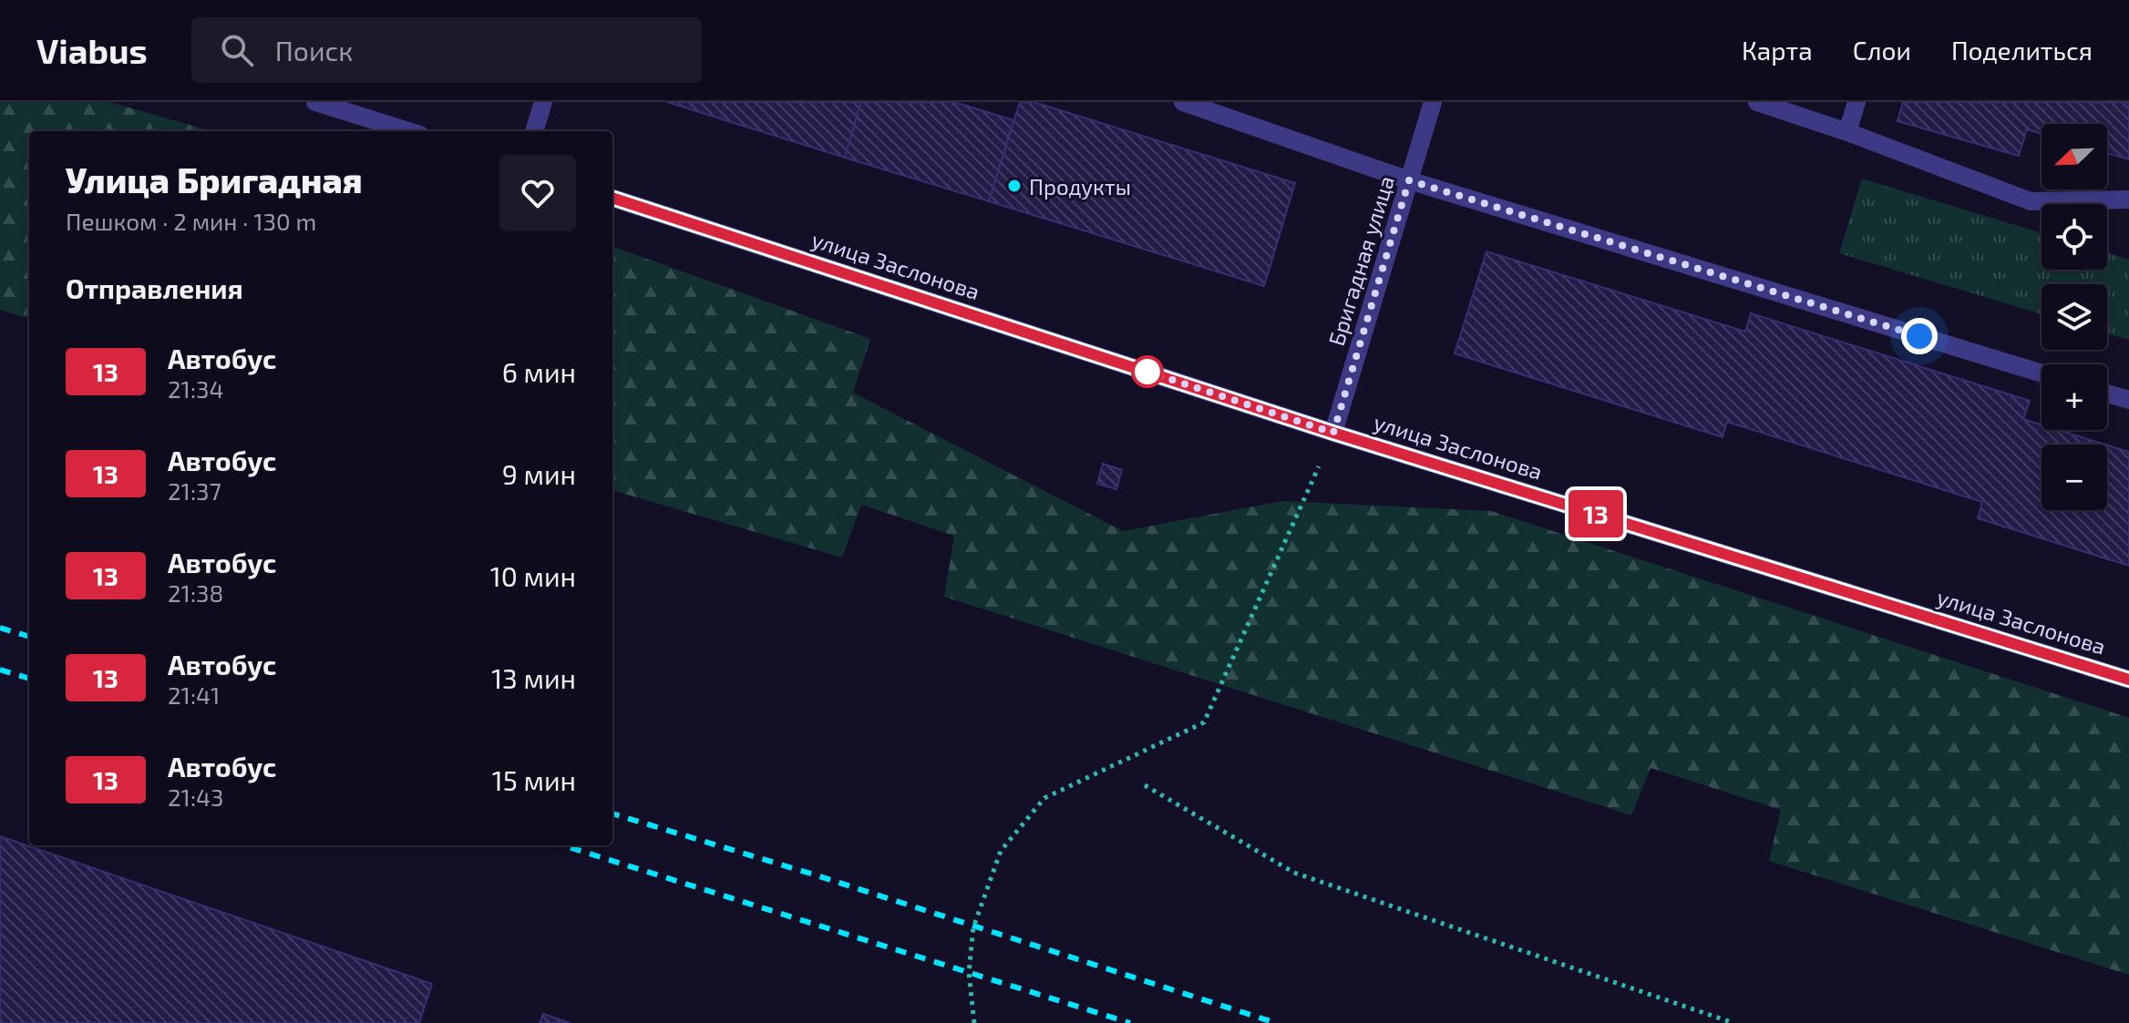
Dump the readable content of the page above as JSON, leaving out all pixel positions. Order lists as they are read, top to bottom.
{
  "streets": {
    "street": ["Бригадная улица", "улица Заслонова"]
  },
  "crossings": [
    ["Бригадная улица", "улица Заслонова"]
  ],
  "places": ["Продукты"],
  "lines": ["bus line 13"],
  "north": "bottom left",
  "page": {
    "header": "Viabus",
    "search": "Поиск",
    "nav": ["Карта", "Слои", "Поделиться"],
    "on_map": "13",
    "map_buttons": ["+", "−"],
    "heading": [
      ["Улица Бригадная", "Пешком · 2 мин · 130 m"],
      "Отправления"
    ],
    "list": [
      {
        "mark": "13",
        "name": "Автобус",
        "note": "21:34",
        "value": "6 мин"
      },
      {
        "mark": "13",
        "name": "Автобус",
        "note": "21:37",
        "value": "9 мин"
      },
      {
        "mark": "13",
        "name": "Автобус",
        "note": "21:38",
        "value": "10 мин"
      },
      {
        "mark": "13",
        "name": "Автобус",
        "note": "21:41",
        "value": "13 мин"
      },
      {
        "mark": "13",
        "name": "Автобус",
        "note": "21:43",
        "value": "15 мин"
      }
    ]
  }
}
